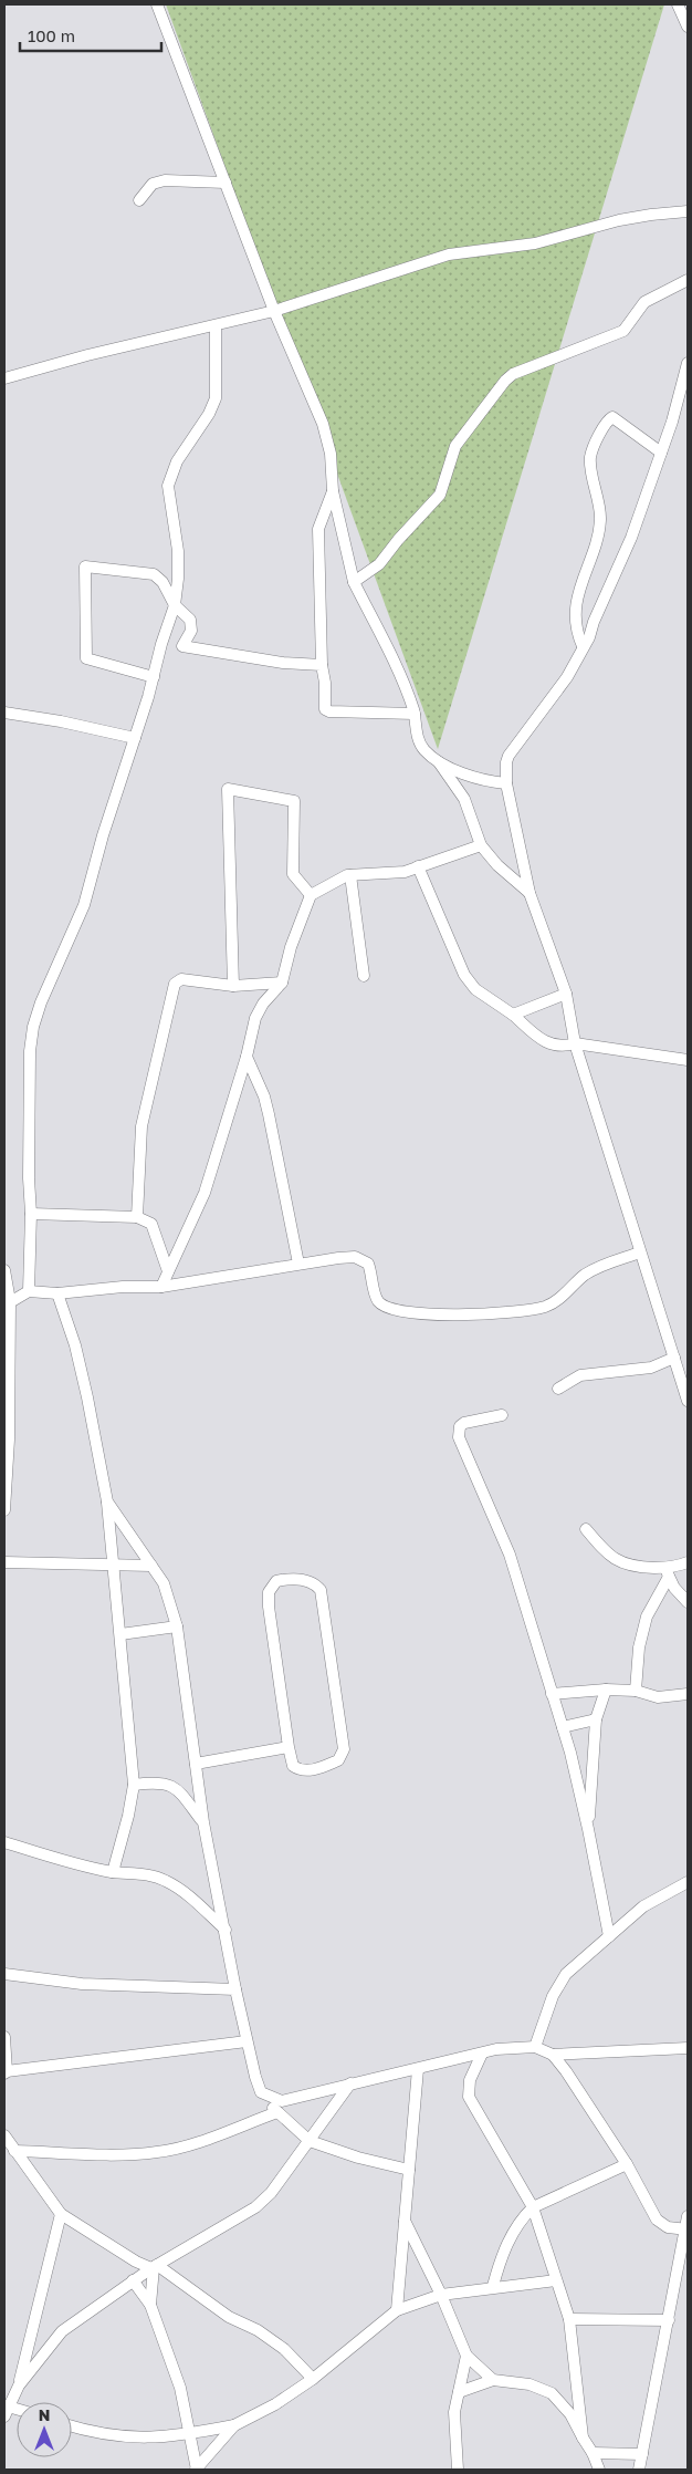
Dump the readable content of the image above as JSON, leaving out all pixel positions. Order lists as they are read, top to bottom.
{
  "scale_bar": "100 m",
  "north": "top"
}
